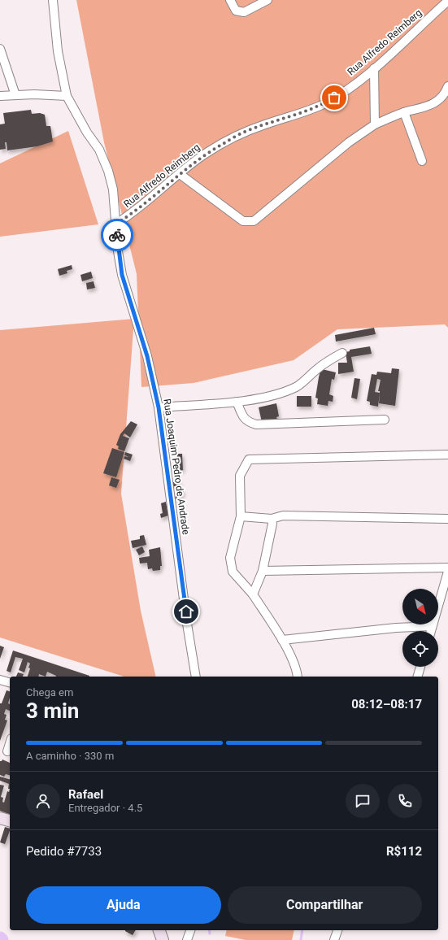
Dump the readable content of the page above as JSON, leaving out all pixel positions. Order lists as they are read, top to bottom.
{
  "streets": {
    "street": ["Rua Alfredo Reimberg", "Rua Joaquim Pedro de Andrade"]
  },
  "crossings": [
    ["Rua Alfredo Reimberg", "Rua Joaquim Pedro de Andrade"]
  ],
  "north": "bottom right",
  "page": {
    "heading": ["3 min", "Chega em", "08:12–08:17"],
    "panel": [
      "Rafael",
      "Entregador · 4.5",
      "Pedido #7733",
      "R$112"
    ],
    "bar": "A caminho · 330 m",
    "buttons": ["Ajuda", "Compartilhar"]
  }
}
